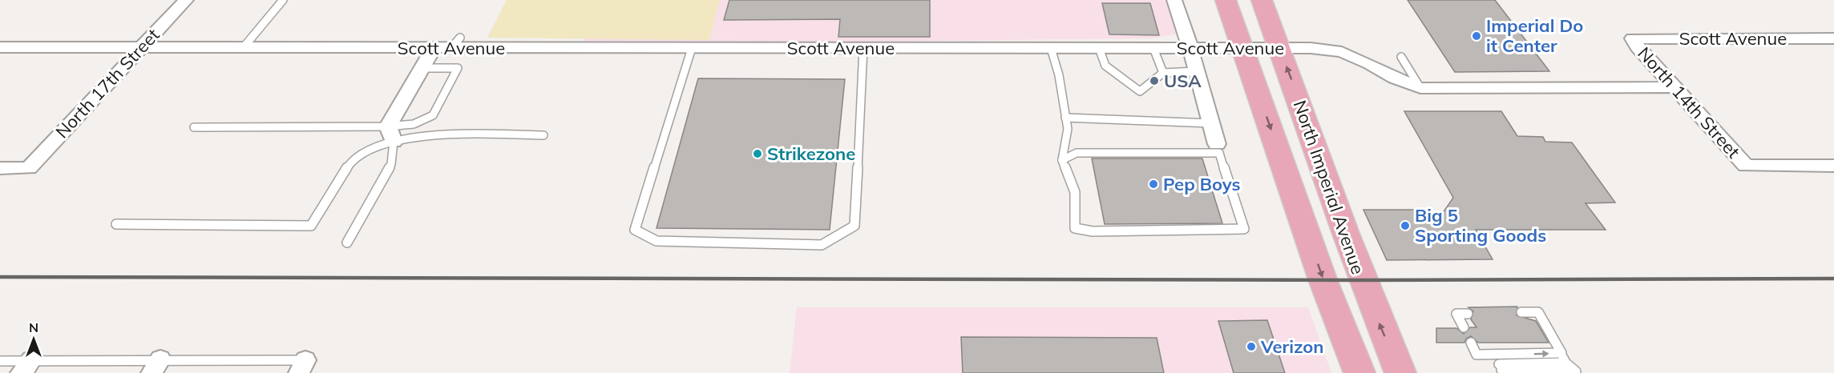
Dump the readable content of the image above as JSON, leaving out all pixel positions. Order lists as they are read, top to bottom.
{
  "streets": {
    "highway": ["North Imperial Avenue"],
    "street": ["Scott Avenue", "North 17th Street", "North 14th Street"]
  },
  "crossings": [
    ["Scott Avenue", "North 17th Street"],
    ["Scott Avenue", "North 14th Street"],
    ["Scott Avenue", "North Imperial Avenue"]
  ],
  "places": [
    "Imperial Do it Center",
    "USA",
    "Strikezone",
    "Pep Boys",
    "Big 5 Sporting Goods",
    "Verizon"
  ],
  "north": "top"
}
